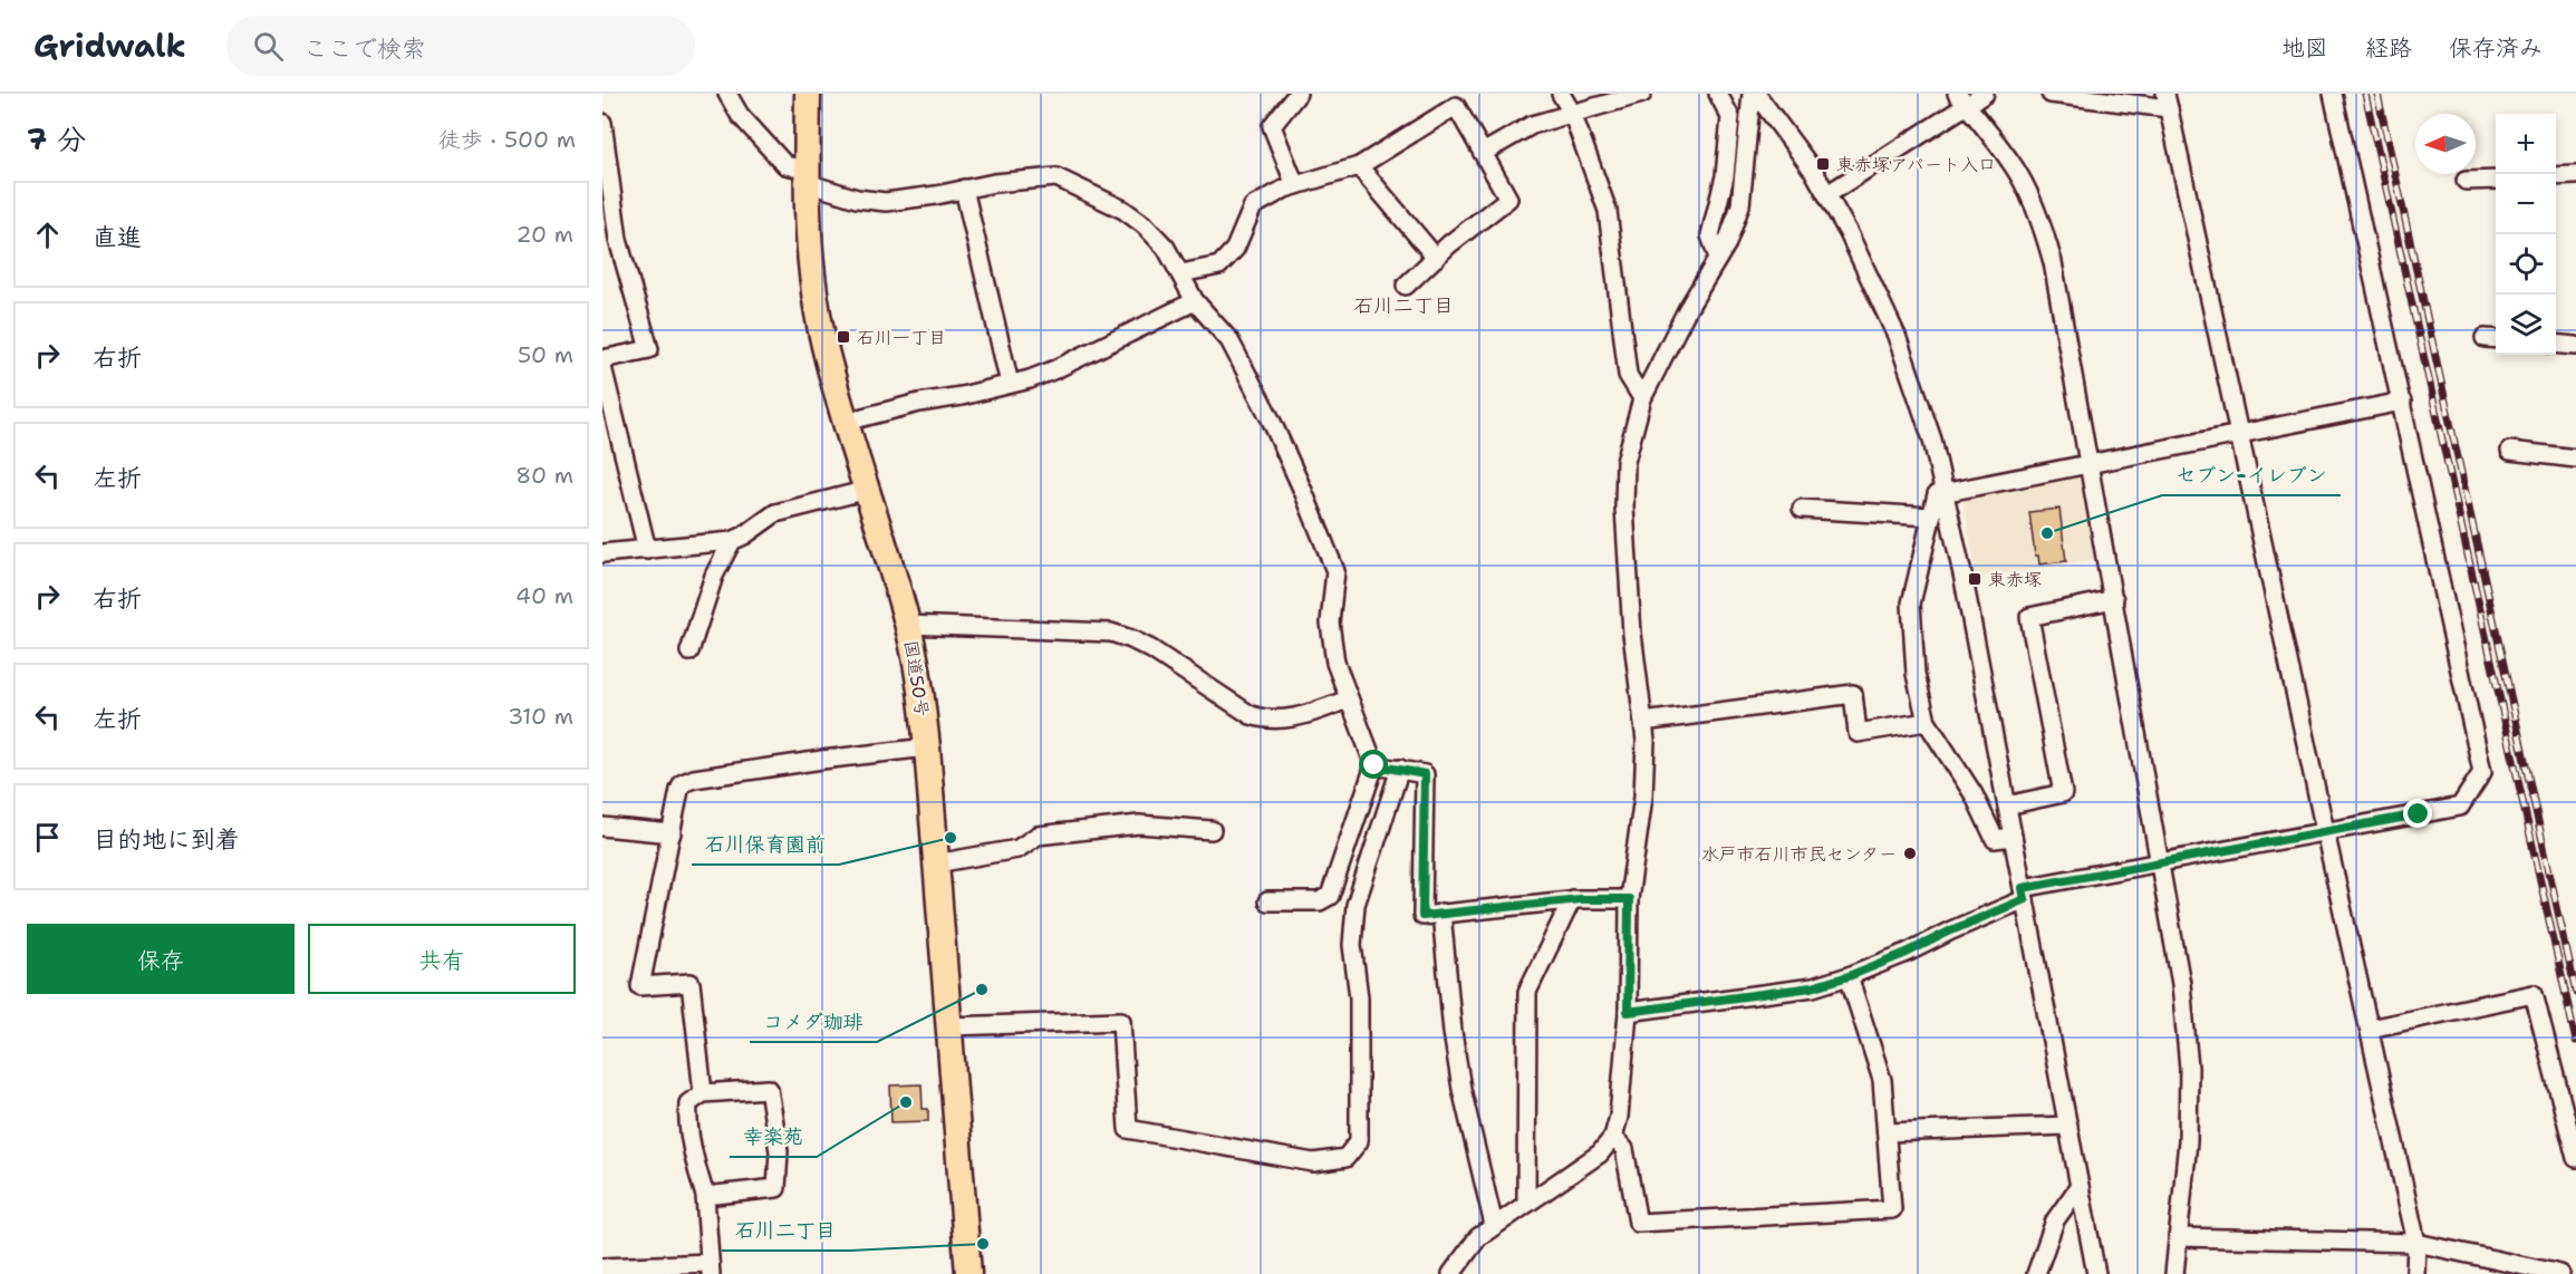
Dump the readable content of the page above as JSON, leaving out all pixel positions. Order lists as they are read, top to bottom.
{
  "streets": {
    "highway": ["国道50号"]
  },
  "districts": ["石川二丁目"],
  "places": {
    "transit": ["東赤塚アパート入口", "石川一丁目", "東赤塚"],
    "other": [
      "セブン-イレブン",
      "石川保育園前",
      "水戸市石川市民センター",
      "コメダ珈琲",
      "幸楽苑",
      "石川二丁目"
    ]
  },
  "north": "left",
  "page": {
    "header": "Gridwalk",
    "search": "ここで検索",
    "nav": ["地図", "経路", "保存済み"],
    "heading": ["7 分", "徒歩 · 500 m"],
    "map_buttons": ["+", "−"],
    "list": [
      ["直進", "20 m"],
      ["右折", "50 m"],
      ["左折", "80 m"],
      ["右折", "40 m"],
      ["左折", "310 m"],
      "目的地に到着"
    ],
    "buttons": ["保存", "共有"]
  }
}
